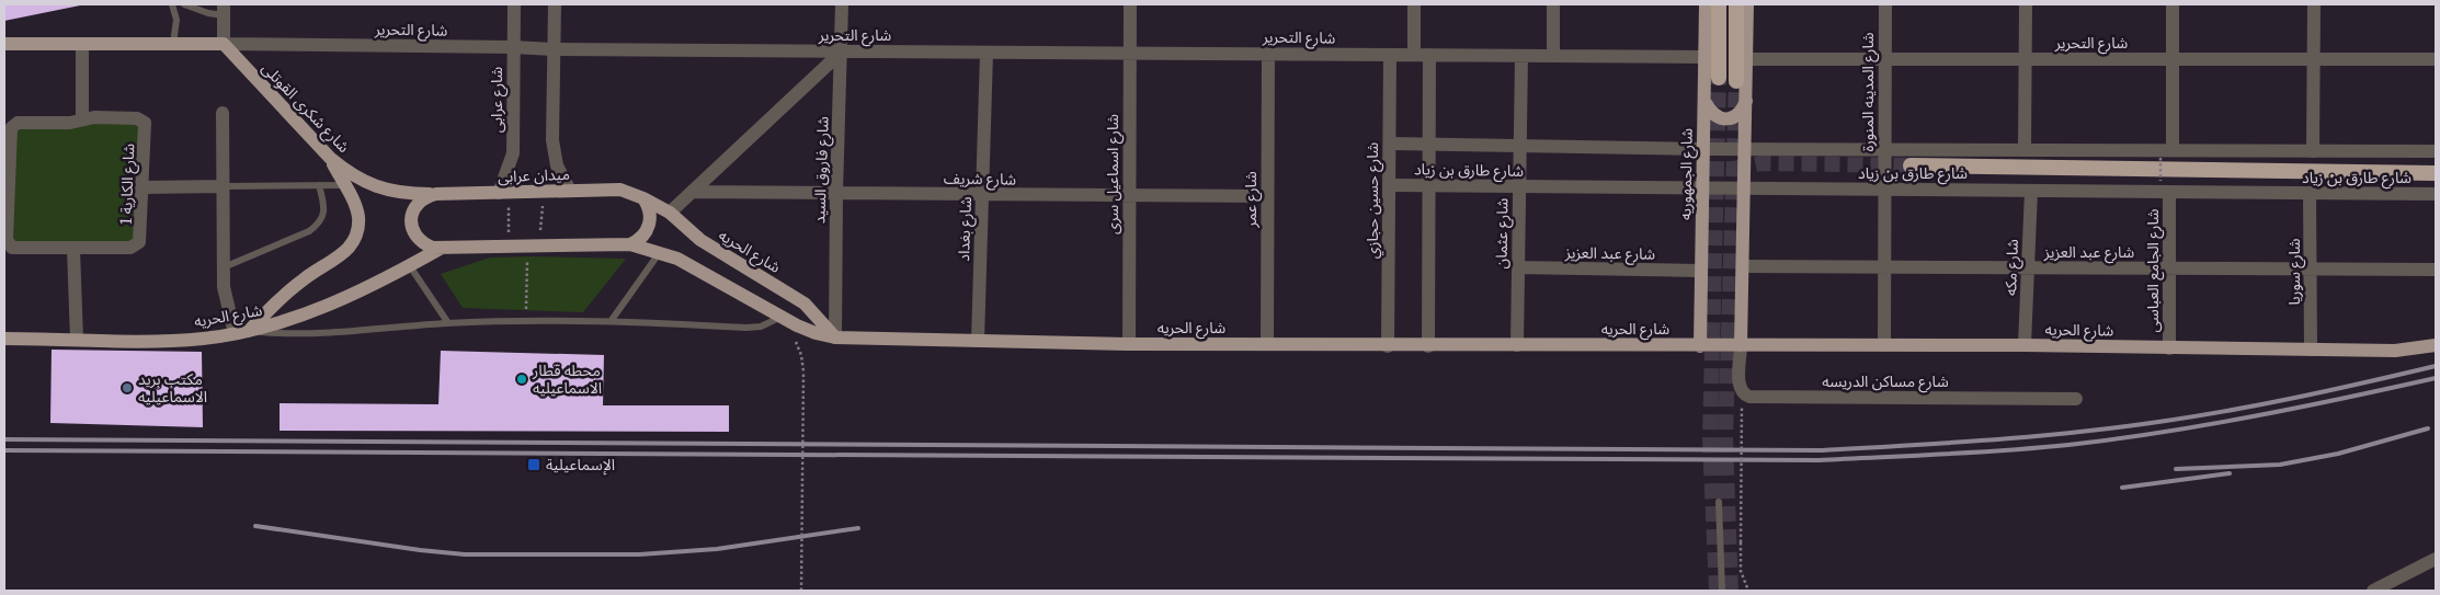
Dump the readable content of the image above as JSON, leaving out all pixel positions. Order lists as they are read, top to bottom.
{
  "streets": {
    "main road": [
      "شارع التحرير",
      "شارع شكرى القوتلى",
      "شارع الجمهوريه",
      "ميدان عرابى",
      "شارع الحريه"
    ],
    "street": [
      "شارع المدينه المنورة",
      "شارع عرابى",
      "شارع فاروق السيد",
      "شارع طارق بن زياد",
      "شارع اسماعيل سرى",
      "شارع شريف",
      "شارع الكارية 1",
      "شارع عمر",
      "شارع حسين حجازي",
      "شارع بغداد",
      "شارع عثمان",
      "شارع عبد العزيز",
      "شارع مكه",
      "شارع الجامع العباسى",
      "شارع سوريا",
      "شارع مساكن الدريسه"
    ]
  },
  "crossings": [
    ["شارع التحرير", "شارع المدينه المنورة"],
    ["شارع التحرير", "شارع عرابى"],
    ["شارع التحرير", "شارع شكرى القوتلى"],
    ["شارع التحرير", "شارع فاروق السيد"],
    ["شارع التحرير", "شارع اسماعيل سرى"],
    ["شارع التحرير", "شارع الجمهوريه"],
    ["شارع التحرير", "شارع عمر"],
    ["شارع التحرير", "شارع حسين حجازي"],
    ["شارع التحرير", "شارع بغداد"],
    ["شارع التحرير", "شارع عثمان"],
    ["شارع المدينه المنورة", "شارع طارق بن زياد"],
    ["شارع المدينه المنورة", "شارع الحريه"],
    ["شارع المدينه المنورة", "شارع عبد العزيز"],
    ["شارع عرابى", "ميدان عرابى"],
    ["شارع شكرى القوتلى", "ميدان عرابى"],
    ["شارع فاروق السيد", "شارع شريف"],
    ["شارع فاروق السيد", "شارع الحريه"],
    ["شارع طارق بن زياد", "شارع الجمهوريه"],
    ["شارع طارق بن زياد", "شارع حسين حجازي"],
    ["شارع طارق بن زياد", "شارع عثمان"],
    ["شارع طارق بن زياد", "شارع مكه"],
    ["شارع طارق بن زياد", "شارع الجامع العباسى"],
    ["شارع طارق بن زياد", "شارع سوريا"],
    ["شارع اسماعيل سرى", "شارع شريف"],
    ["شارع اسماعيل سرى", "شارع الحريه"],
    ["شارع الجمهوريه", "شارع الحريه"],
    ["شارع الجمهوريه", "شارع عبد العزيز"],
    ["ميدان عرابى", "شارع الحريه"],
    ["شارع شريف", "شارع عمر"],
    ["شارع شريف", "شارع بغداد"],
    ["شارع عمر", "شارع الحريه"],
    ["شارع حسين حجازي", "شارع الحريه"],
    ["شارع بغداد", "شارع الحريه"],
    ["شارع عثمان", "شارع الحريه"],
    ["شارع عثمان", "شارع عبد العزيز"],
    ["شارع الحريه", "شارع مكه"],
    ["شارع الحريه", "شارع الجامع العباسى"],
    ["شارع الحريه", "شارع سوريا"],
    ["شارع الحريه", "شارع مساكن الدريسه"],
    ["شارع عبد العزيز", "شارع مكه"],
    ["شارع عبد العزيز", "شارع الجامع العباسى"],
    ["شارع عبد العزيز", "شارع سوريا"]
  ],
  "places": {
    "other": ["محطه قطار الاسماعيليه", "مكتب بريد الاسماعيليه"],
    "transit": ["الإسماعيلية"]
  }
}
